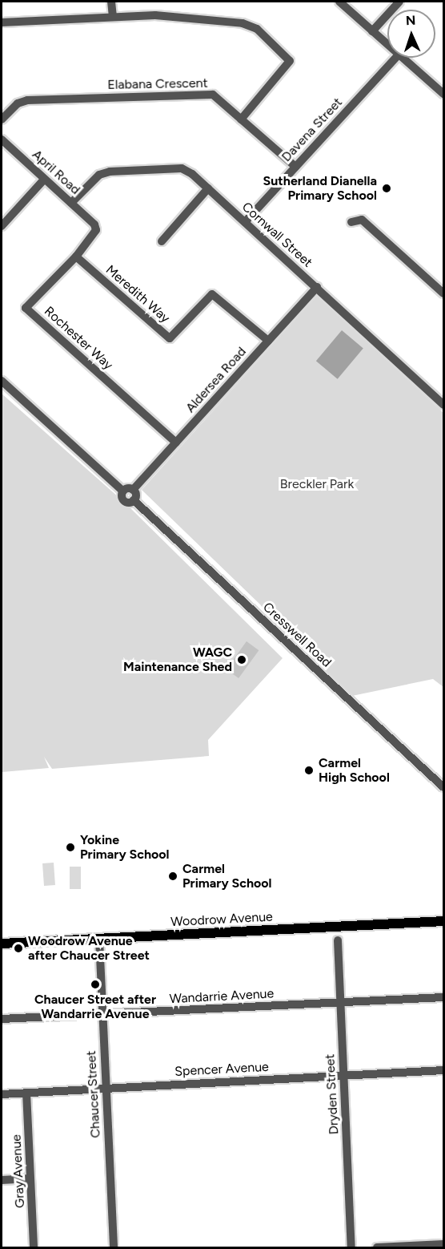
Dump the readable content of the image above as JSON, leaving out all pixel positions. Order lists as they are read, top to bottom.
{
  "streets": {
    "main road": ["Woodrow Avenue"],
    "street": [
      "Elabana Crescent",
      "Davena Street",
      "April Road",
      "Cornwall Street",
      "Meredith Way",
      "Rochester Way",
      "Aldersea Road",
      "Cresswell Road",
      "Wandarrie Avenue",
      "Spencer Avenue",
      "Chaucer Street",
      "Dryden Street",
      "Gray Avenue"
    ]
  },
  "crossings": [
    ["Elabana Crescent", "Davena Street"],
    ["Davena Street", "Cornwall Street"],
    ["April Road", "Cornwall Street"],
    ["April Road", "Rochester Way"],
    ["Cornwall Street", "Aldersea Road"],
    ["Meredith Way", "Rochester Way"],
    ["Meredith Way", "Aldersea Road"],
    ["Rochester Way", "Aldersea Road"],
    ["Woodrow Avenue", "Chaucer Street"],
    ["Wandarrie Avenue", "Chaucer Street"],
    ["Wandarrie Avenue", "Dryden Street"],
    ["Spencer Avenue", "Chaucer Street"],
    ["Spencer Avenue", "Dryden Street"],
    ["Spencer Avenue", "Gray Avenue"]
  ],
  "parks": ["Breckler Park"],
  "places": [
    "Sutherland Dianella Primary School",
    "WAGC Maintenance Shed",
    "Carmel High School",
    "Yokine Primary School",
    "Carmel Primary School",
    "Woodrow Avenue after Chaucer Street",
    "Chaucer Street after Wandarrie Avenue"
  ],
  "north": "top"
}
